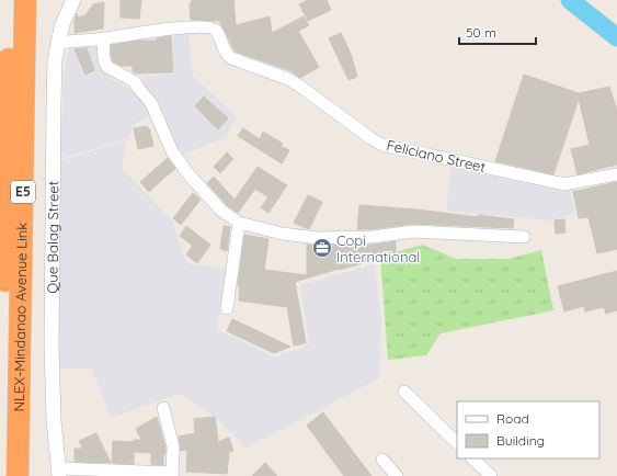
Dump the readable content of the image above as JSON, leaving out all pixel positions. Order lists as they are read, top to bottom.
{
  "streets": {
    "highway": ["E5", "NLEX-Mindanao Avenue Link"],
    "street": ["Feliciano Street", "Que Balag Street"]
  },
  "places": {
    "office": ["Copi International"]
  },
  "legend": ["Road", "Building"],
  "scale_bar": "50 m"
}
